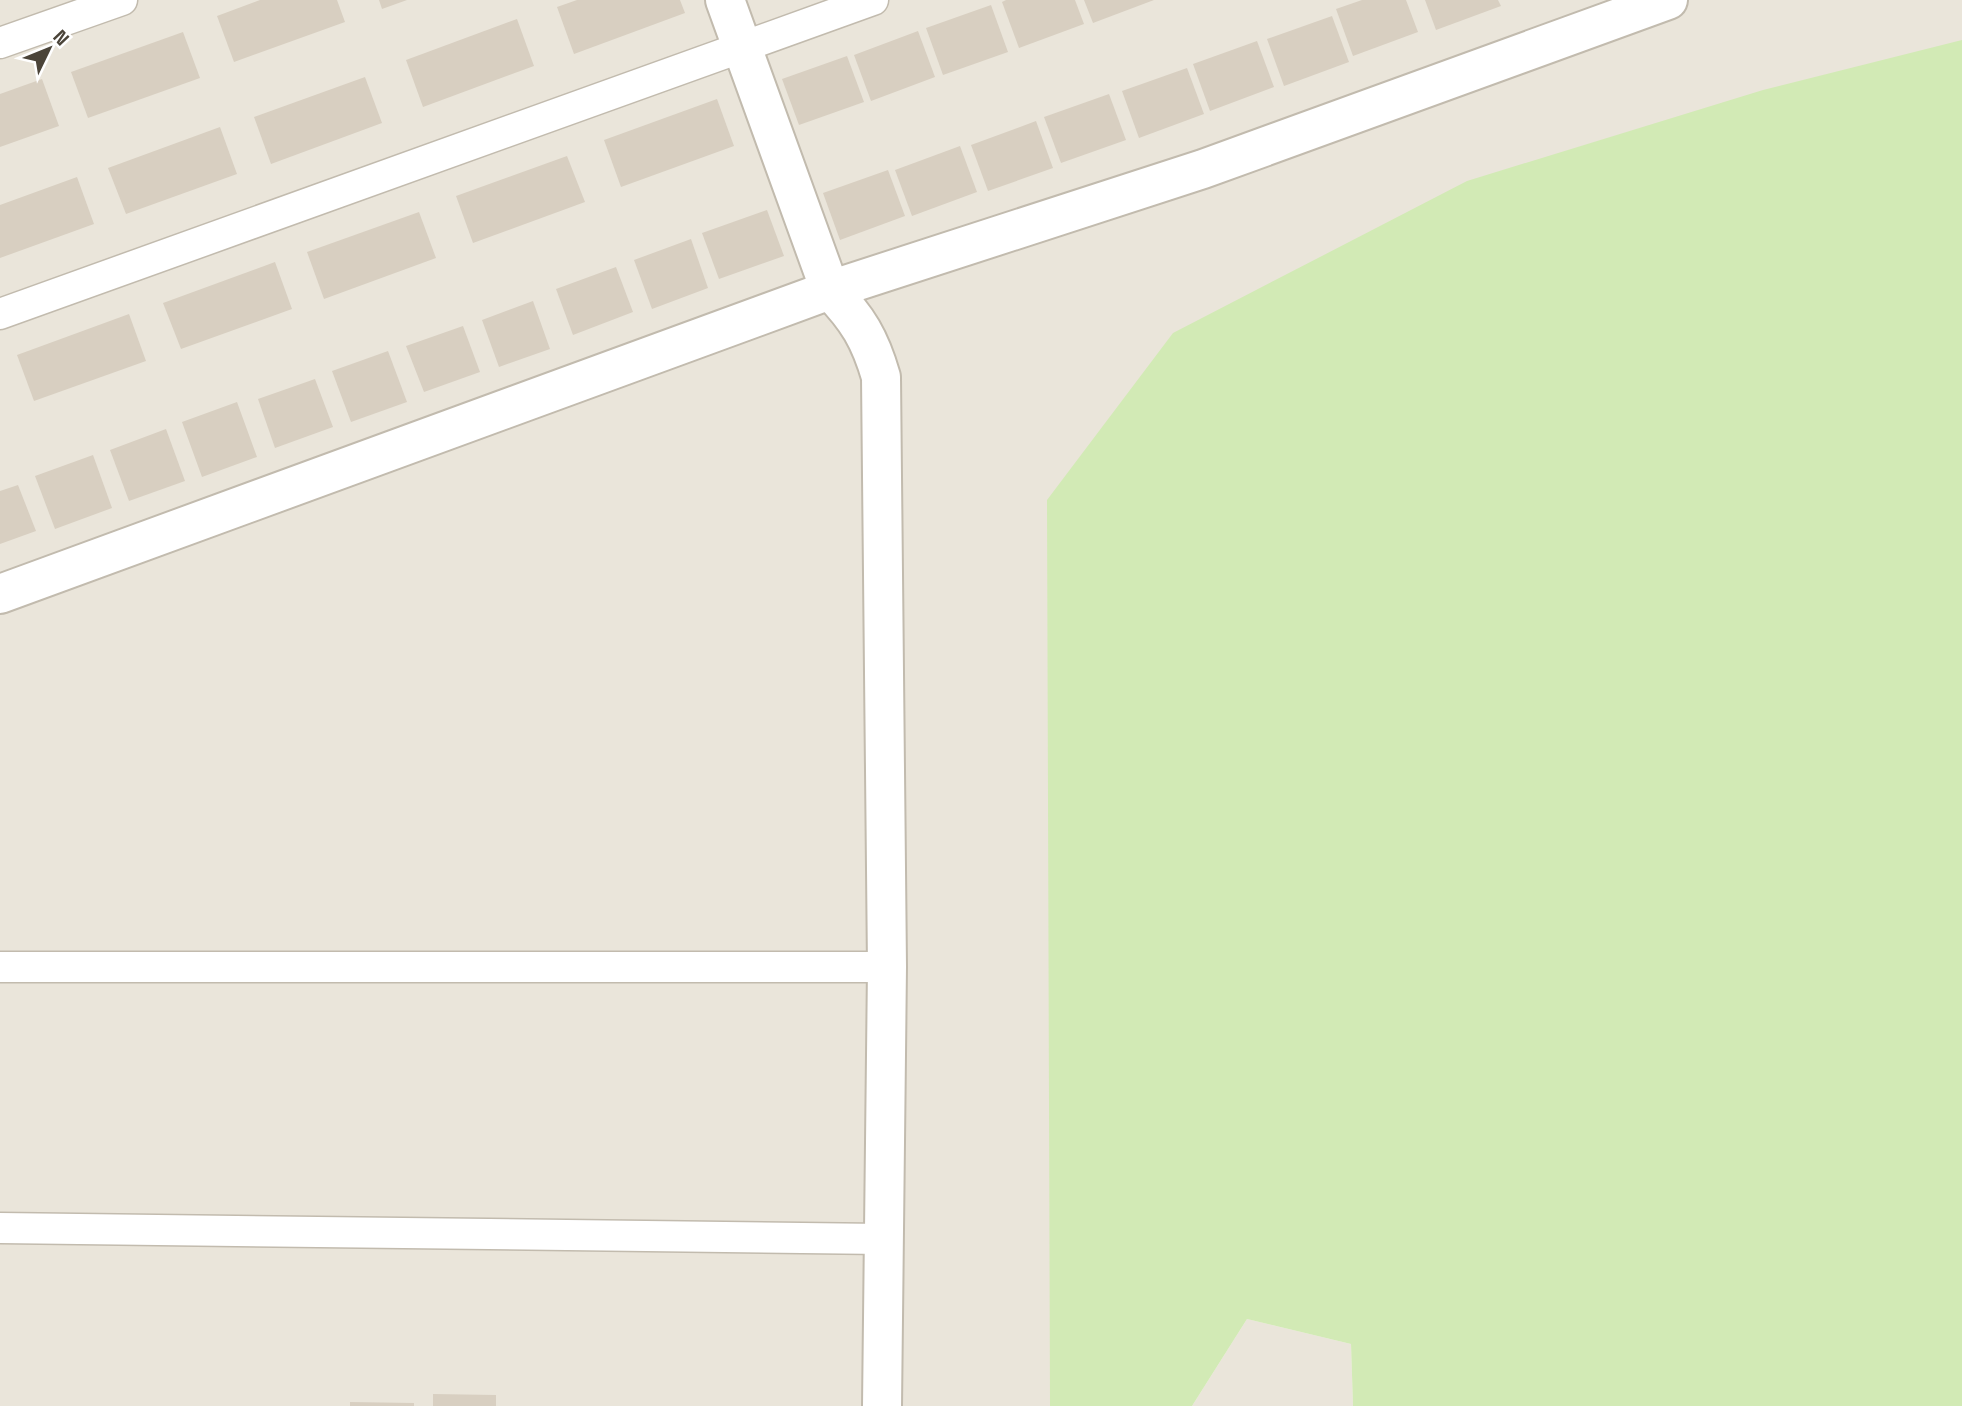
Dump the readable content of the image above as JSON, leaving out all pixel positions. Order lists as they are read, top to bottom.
{
  "north": "top right"
}
